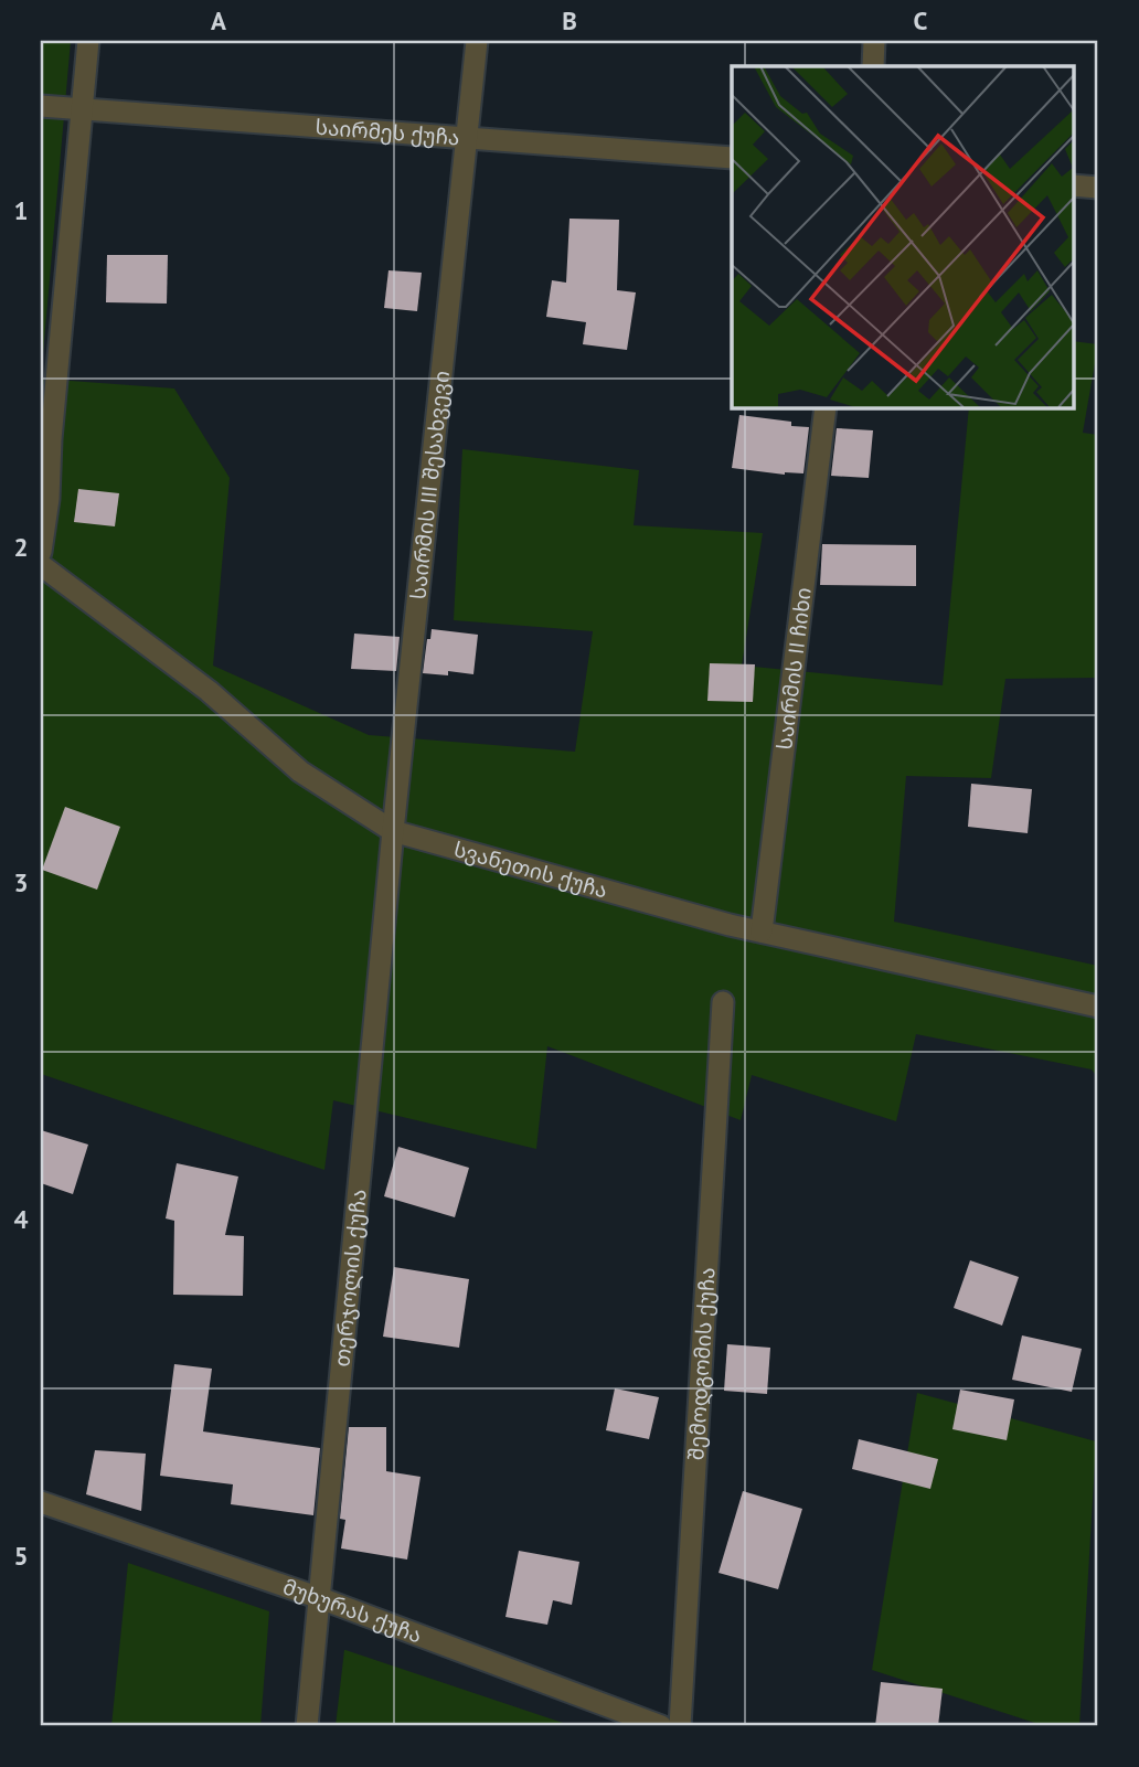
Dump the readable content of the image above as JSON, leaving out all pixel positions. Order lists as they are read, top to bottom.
{
  "streets": {
    "street": [
      "საირმეს ქუჩა",
      "საირმის III შესახვევი",
      "საირმის II ჩიხი",
      "სვანეთის ქუჩა",
      "თერჯოლის ქუჩა",
      "შემოდგომის ქუჩა",
      "მუხურას ქუჩა"
    ]
  },
  "crossings": [
    ["საირმეს ქუჩა", "საირმის III შესახვევი"],
    ["საირმის III შესახვევი", "სვანეთის ქუჩა"],
    ["საირმის III შესახვევი", "თერჯოლის ქუჩა"],
    ["საირმის II ჩიხი", "სვანეთის ქუჩა"],
    ["სვანეთის ქუჩა", "თერჯოლის ქუჩა"],
    ["თერჯოლის ქუჩა", "მუხურას ქუჩა"]
  ],
  "grid": {
    "columns": ["A", "B", "C"],
    "rows": [
      "1",
      "2",
      "3",
      "4",
      "5"
    ]
  }
}
